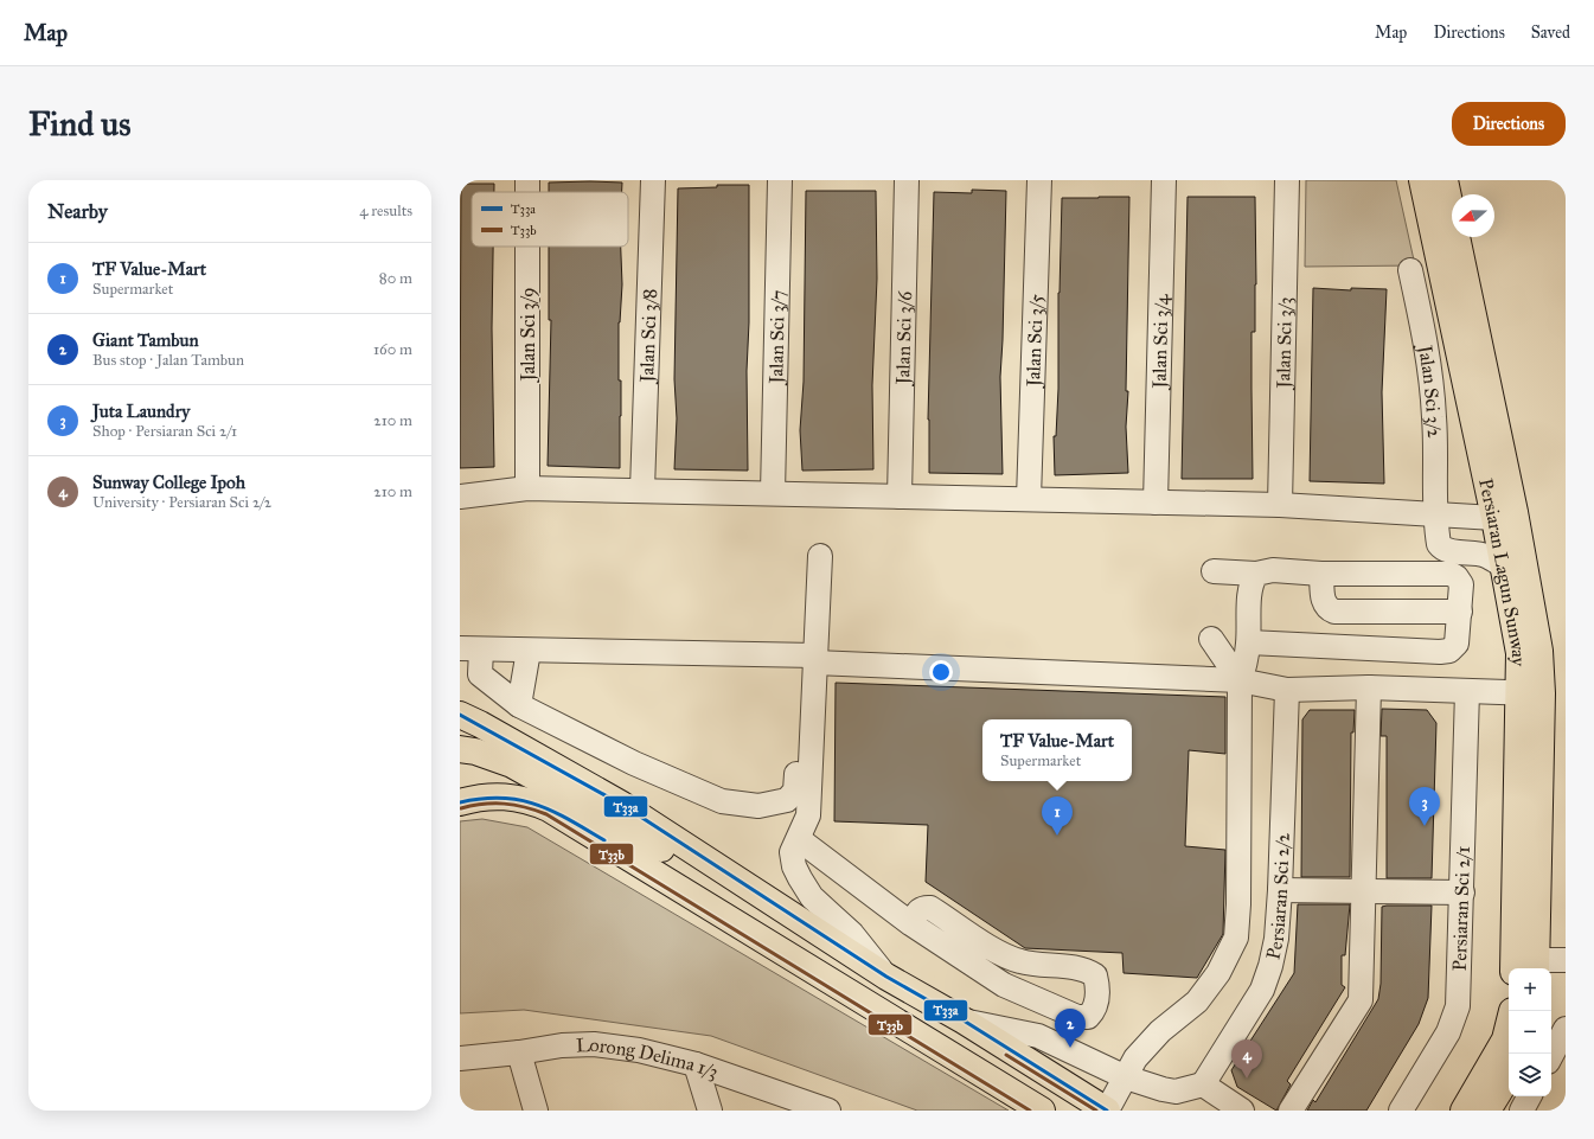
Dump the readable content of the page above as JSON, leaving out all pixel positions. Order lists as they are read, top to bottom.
{
  "streets": {
    "main road": ["Persiaran Lagun Sunway"],
    "street": [
      "Jalan Sci 3/9",
      "Jalan Sci 3/8",
      "Jalan Sci 3/7",
      "Jalan Sci 3/6",
      "Jalan Sci 3/5",
      "Jalan Sci 3/4",
      "Jalan Sci 3/3",
      "Jalan Sci 3/2",
      "Persiaran Sci 2/2",
      "Persiaran Sci 2/1",
      "Lorong Delima 1/3"
    ]
  },
  "crossings": [
    ["Jalan Sci 3/2", "Persiaran Lagun Sunway"]
  ],
  "lines": ["transit line T33a", "transit line T33b"],
  "legend": ["T33a", "T33b"],
  "north": "left",
  "page": {
    "header": "Map",
    "nav": ["Map", "Directions", "Saved"],
    "buttons": "Directions",
    "title": "Find us",
    "heading": ["Nearby", "4 results"],
    "list": [
      {
        "mark": "1",
        "name": "TF Value-Mart",
        "note": "Supermarket",
        "value": "80 m"
      },
      {
        "mark": "2",
        "name": "Giant Tambun",
        "note": "Bus stop · Jalan Tambun",
        "value": "160 m"
      },
      {
        "mark": "3",
        "name": "Juta Laundry",
        "note": "Shop · Persiaran Sci 2/1",
        "value": "210 m"
      },
      {
        "mark": "4",
        "name": "Sunway College Ipoh",
        "note": "University · Persiaran Sci 2/2",
        "value": "210 m"
      }
    ],
    "popup": ["TF Value-Mart", "Supermarket"],
    "pins": [
      "3",
      "1",
      "2",
      "4"
    ],
    "map_buttons": ["+", "−"]
  }
}
